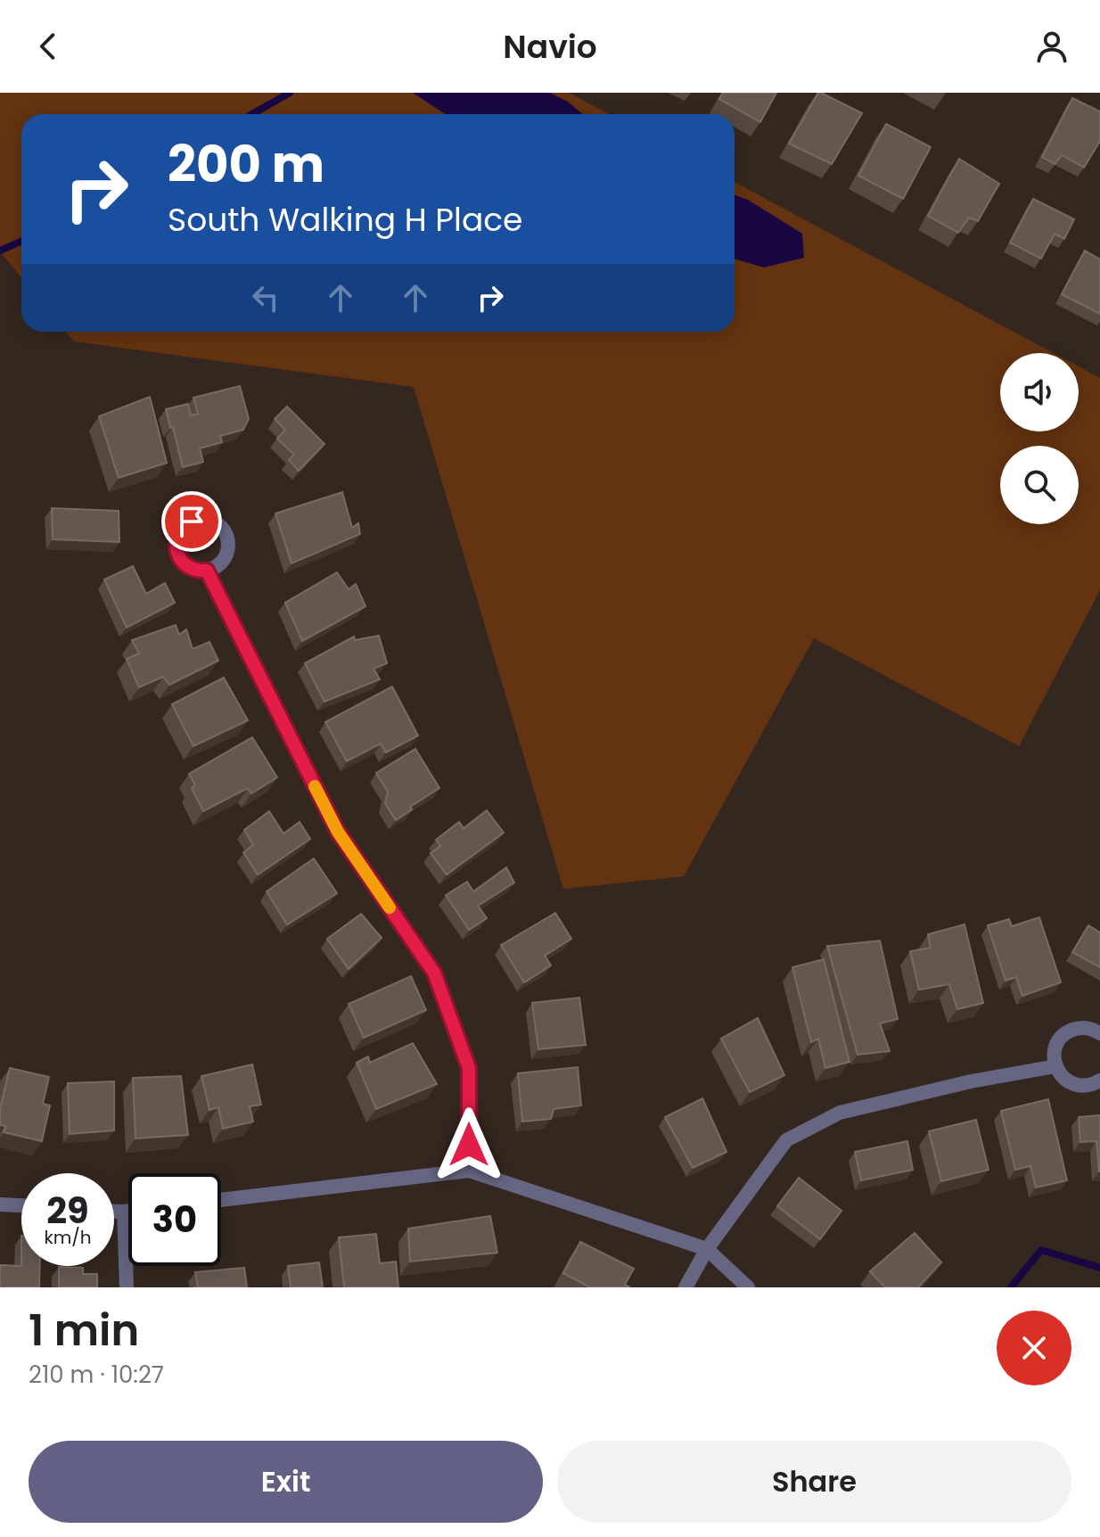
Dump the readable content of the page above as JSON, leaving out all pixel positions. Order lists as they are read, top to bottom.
{
  "page": {
    "header": "Navio",
    "turn": ["200 m", "South Walking H Place"],
    "speed": "29 km/h",
    "limit": "30",
    "heading": ["1 min", "210 m · 10:27"],
    "buttons": ["Exit", "Share"]
  }
}
